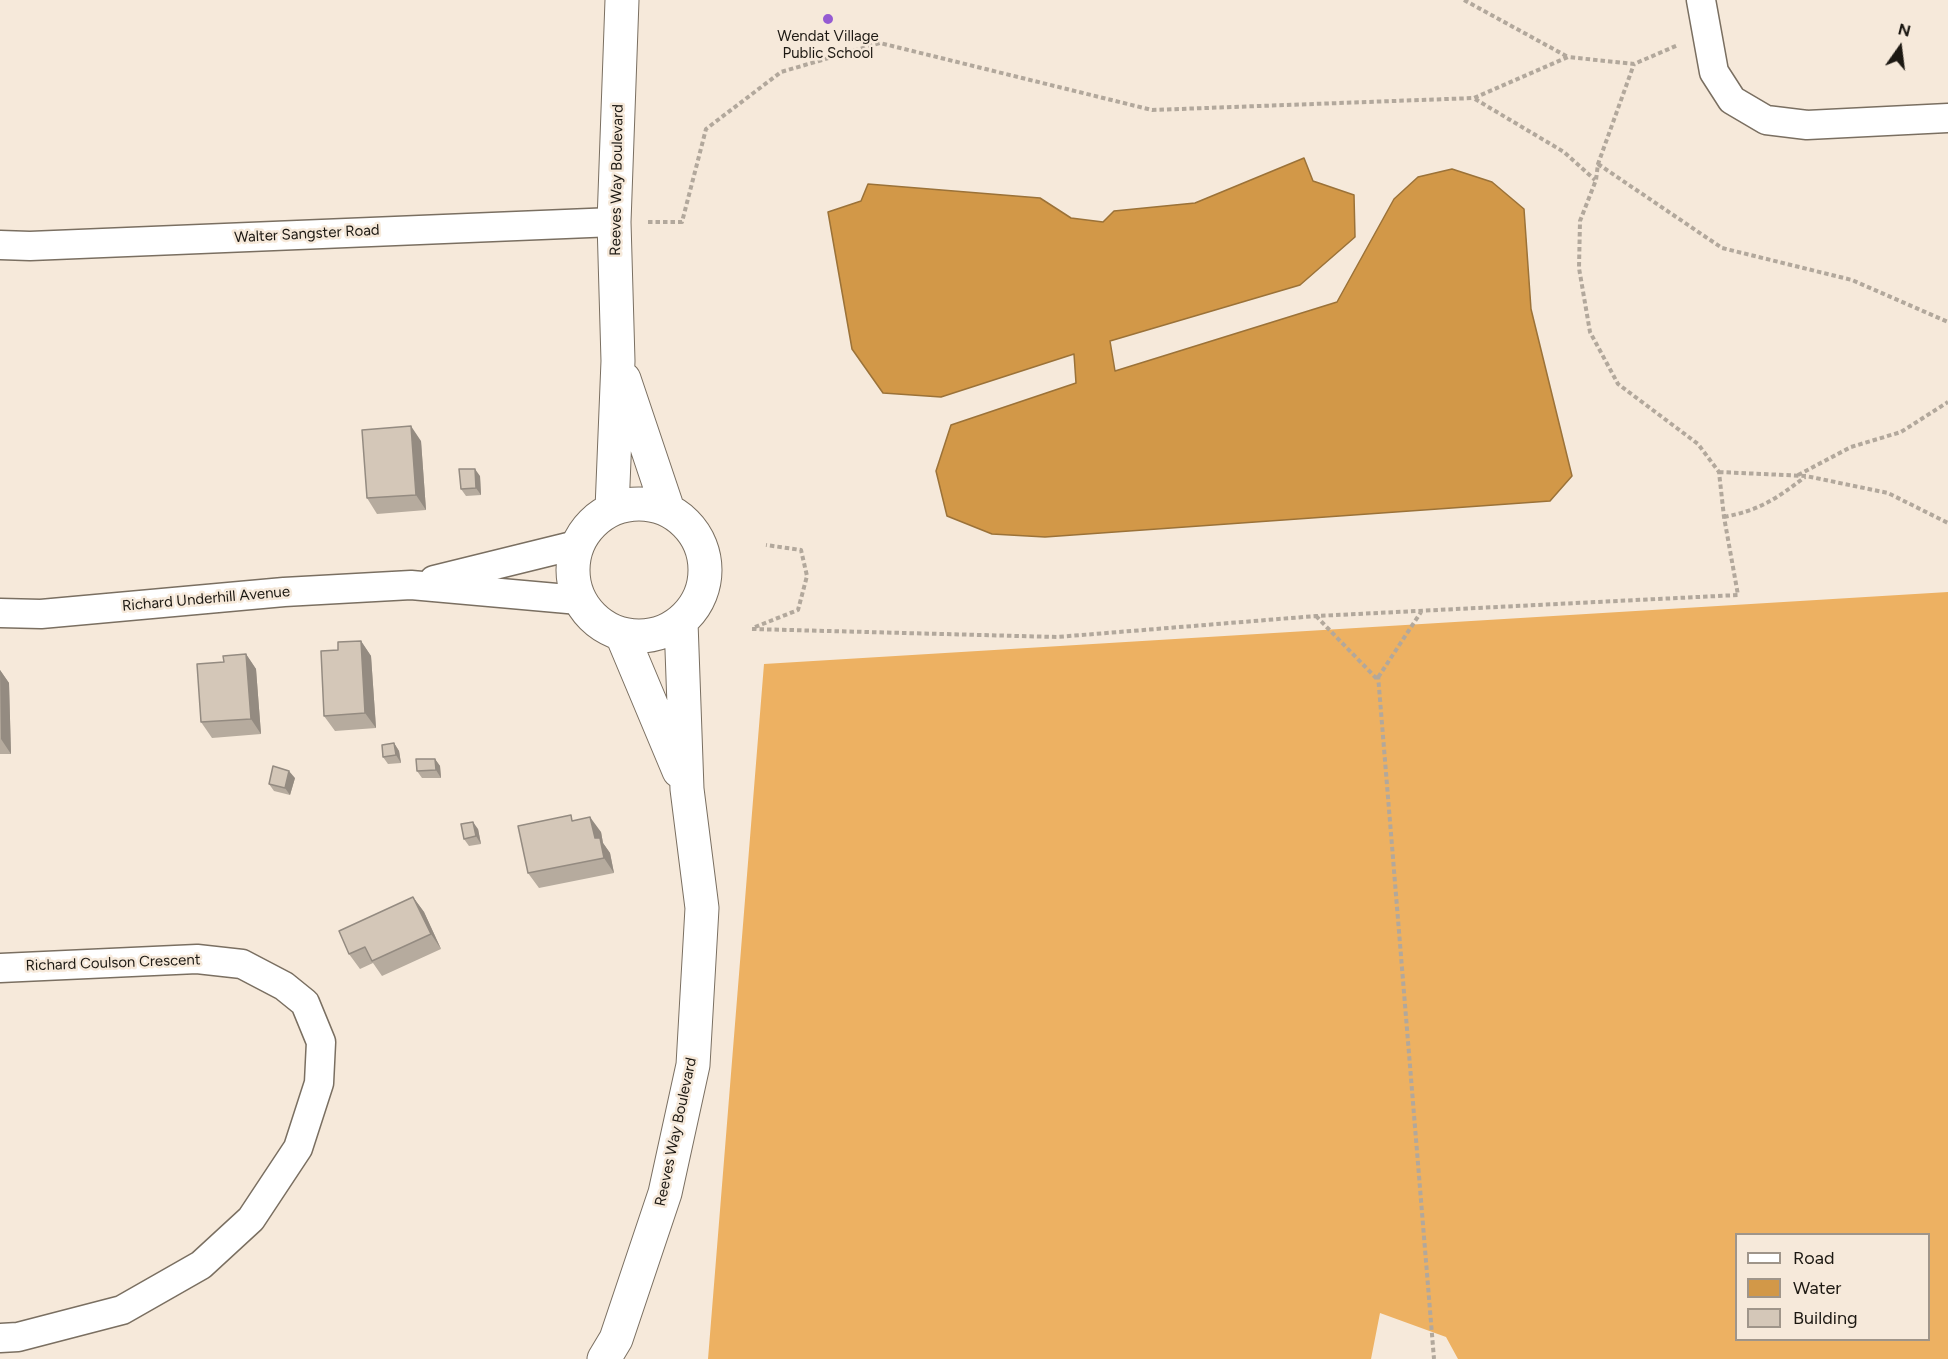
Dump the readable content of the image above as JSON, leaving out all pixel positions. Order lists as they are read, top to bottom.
{
  "streets": {
    "street": [
      "Reeves Way Boulevard",
      "Walter Sangster Road",
      "Richard Underhill Avenue",
      "Richard Coulson Crescent"
    ]
  },
  "crossings": [
    ["Reeves Way Boulevard", "Walter Sangster Road"],
    ["Reeves Way Boulevard", "Richard Underhill Avenue"]
  ],
  "places": ["Wendat Village Public School"],
  "legend": ["Road", "Water", "Building"],
  "north": "top"
}
